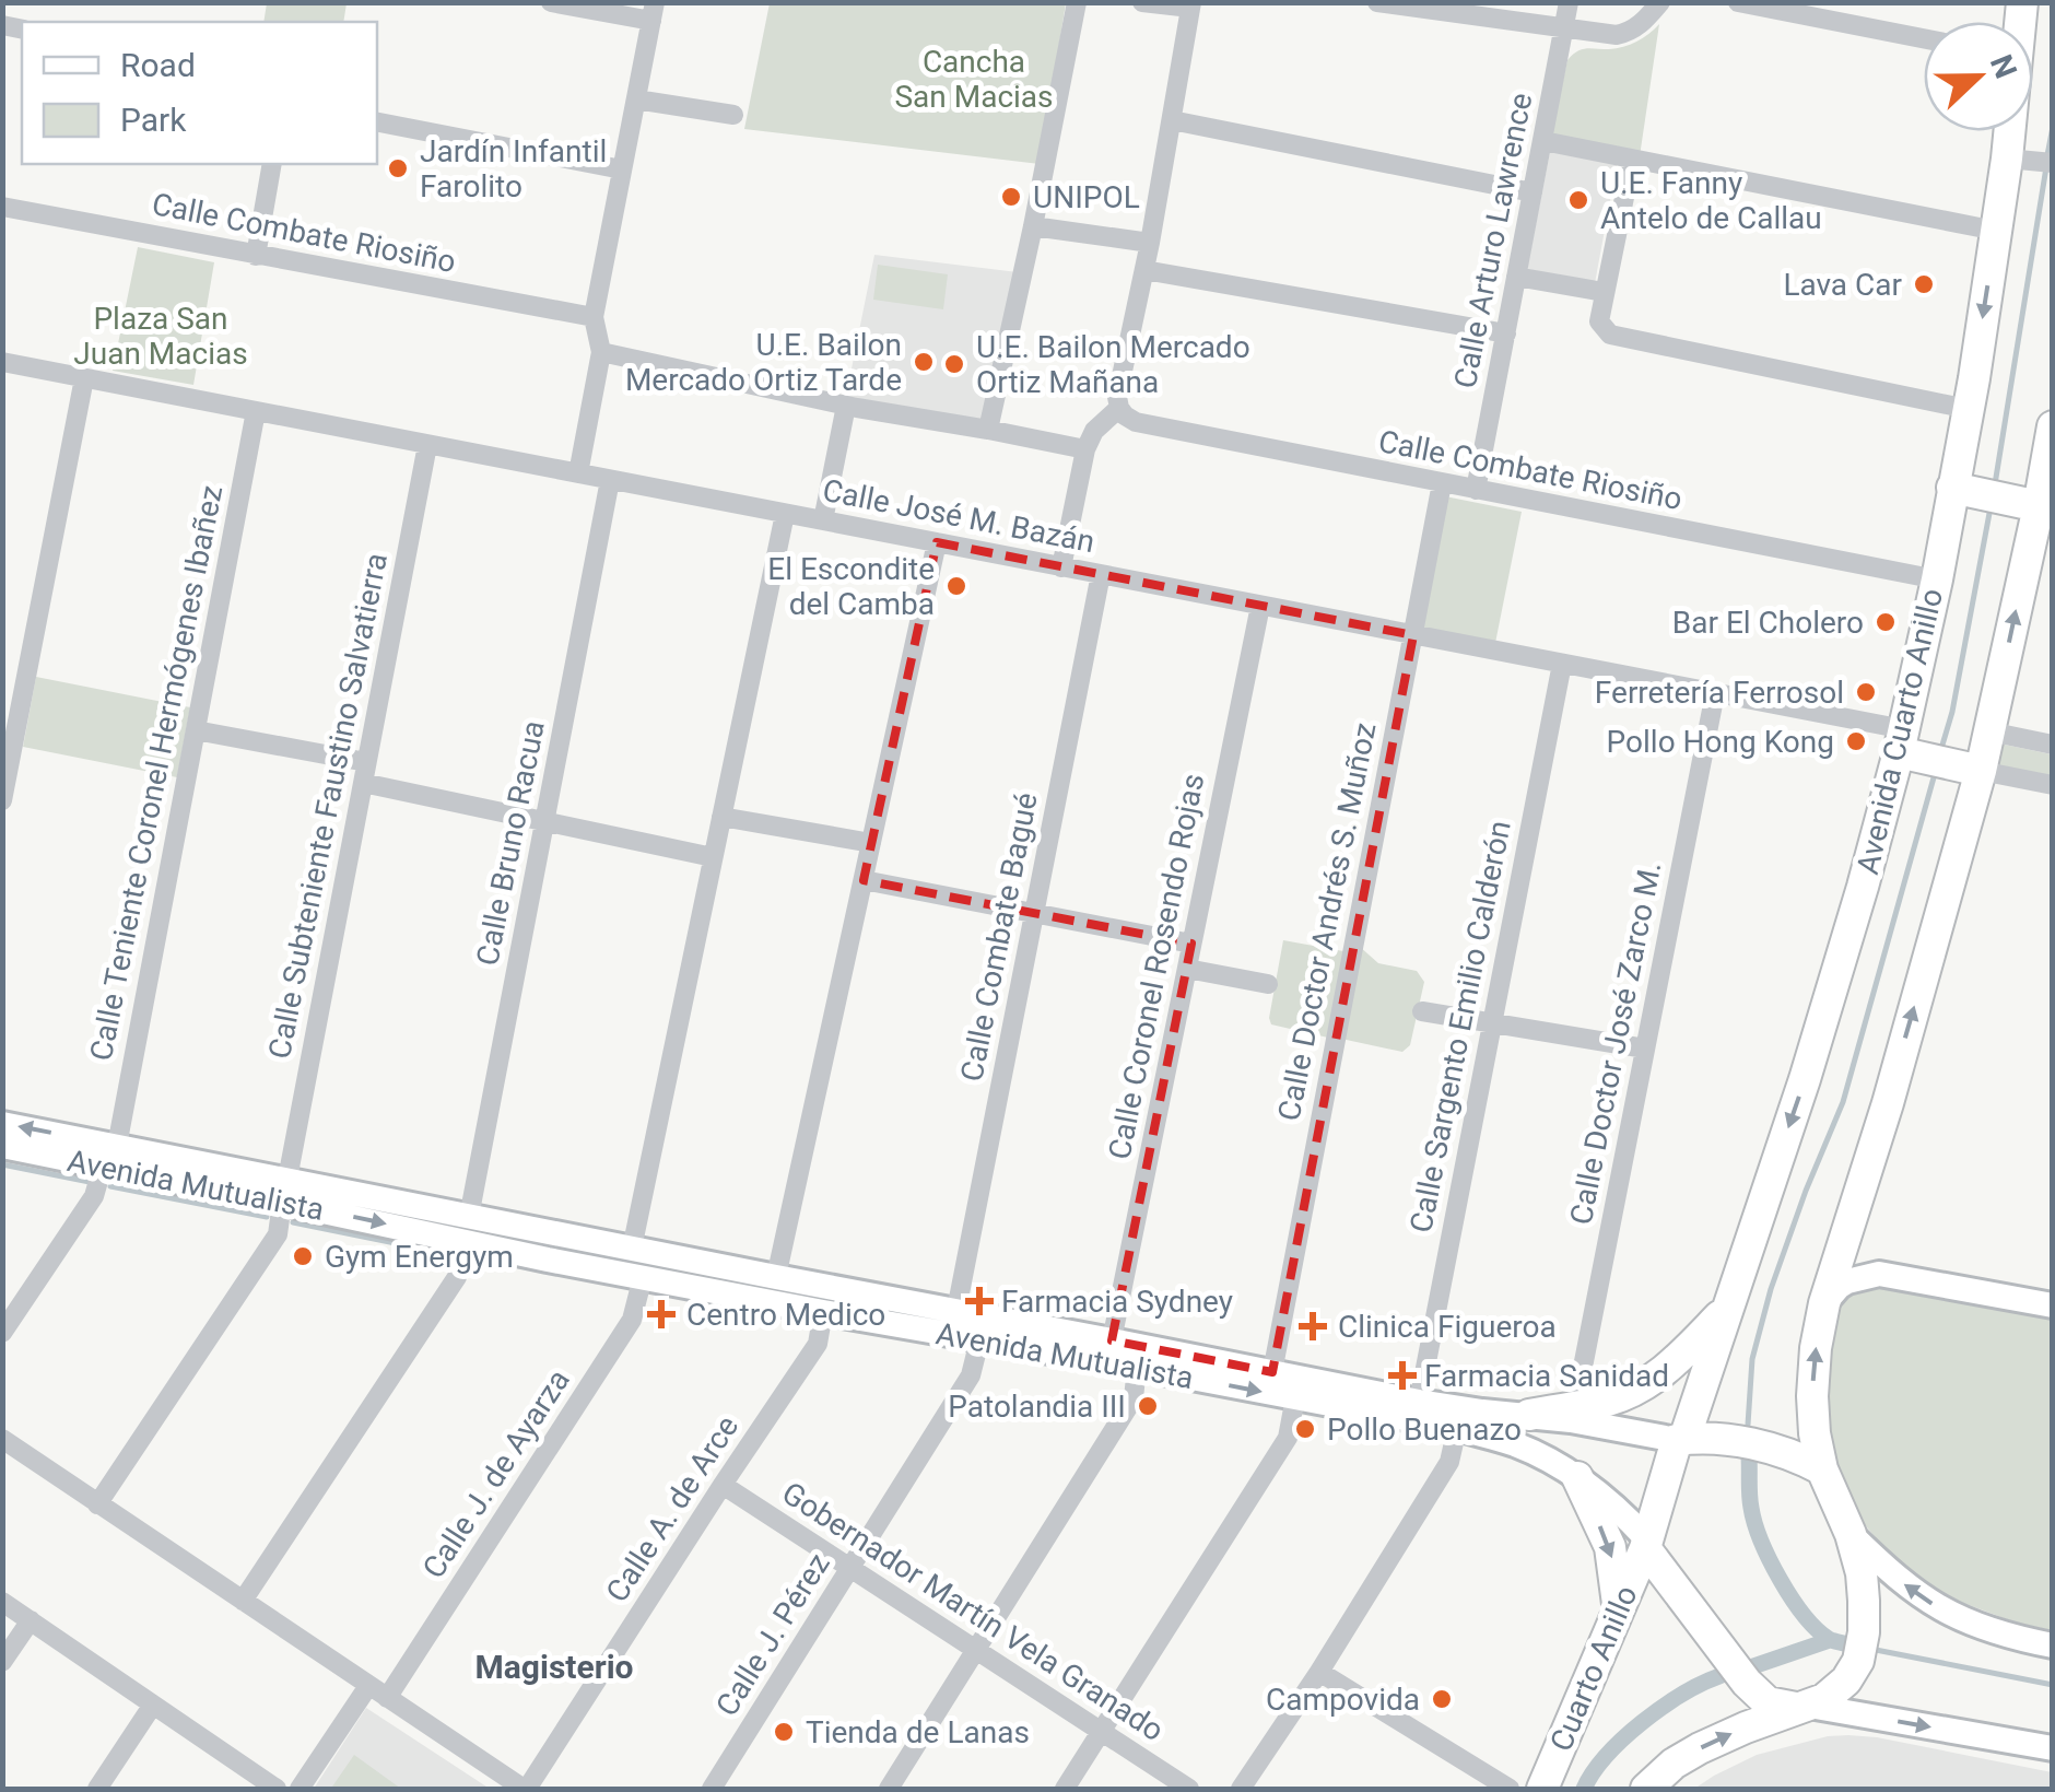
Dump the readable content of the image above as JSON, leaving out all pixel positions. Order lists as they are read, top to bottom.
{
  "streets": {
    "highway": ["Avenida Cuarto Anillo", "Cuarto Anillo"],
    "main road": ["Avenida Mutualista"],
    "street": [
      "Calle Combate Riosiño",
      "Calle Arturo Lawrence",
      "Calle José M. Bazán",
      "Calle Teniente Coronel Hermógenes Ibañez",
      "Calle Subteniente Faustino Salvatierra",
      "Calle Bruno Racua",
      "Calle Doctor Andrés S. Muñoz",
      "Calle Combate Bagué",
      "Calle Coronel Rosendo Rojas",
      "Calle Sargento Emilio Calderón",
      "Calle Doctor José Zarco M.",
      "Calle J. de Ayarza",
      "Calle A. de Arce",
      "Gobernador Martín Vela Granado",
      "Calle J. Pérez"
    ]
  },
  "crossings": [
    ["Calle Combate Riosiño", "Calle Arturo Lawrence"],
    ["Calle Combate Riosiño", "Avenida Cuarto Anillo"],
    ["Calle Combate Riosiño", "Calle Doctor Andrés S. Muñoz"],
    ["Calle José M. Bazán", "Avenida Cuarto Anillo"],
    ["Calle José M. Bazán", "Calle Teniente Coronel Hermógenes Ibañez"],
    ["Calle José M. Bazán", "Calle Subteniente Faustino Salvatierra"],
    ["Calle José M. Bazán", "Calle Bruno Racua"],
    ["Calle José M. Bazán", "Calle Doctor Andrés S. Muñoz"],
    ["Calle José M. Bazán", "Calle Combate Bagué"],
    ["Calle José M. Bazán", "Calle Coronel Rosendo Rojas"],
    ["Calle José M. Bazán", "Calle Sargento Emilio Calderón"],
    ["Calle José M. Bazán", "Calle Doctor José Zarco M."],
    ["Avenida Cuarto Anillo", "Avenida Mutualista"],
    ["Avenida Cuarto Anillo", "Cuarto Anillo"],
    ["Calle Teniente Coronel Hermógenes Ibañez", "Avenida Mutualista"],
    ["Calle Subteniente Faustino Salvatierra", "Avenida Mutualista"],
    ["Calle Bruno Racua", "Avenida Mutualista"],
    ["Calle Doctor Andrés S. Muñoz", "Avenida Mutualista"],
    ["Calle Combate Bagué", "Avenida Mutualista"],
    ["Calle Coronel Rosendo Rojas", "Avenida Mutualista"],
    ["Calle Sargento Emilio Calderón", "Avenida Mutualista"],
    ["Avenida Mutualista", "Calle J. de Ayarza"],
    ["Avenida Mutualista", "Calle A. de Arce"],
    ["Avenida Mutualista", "Calle J. Pérez"],
    ["Avenida Mutualista", "Cuarto Anillo"],
    ["Calle A. de Arce", "Gobernador Martín Vela Granado"],
    ["Gobernador Martín Vela Granado", "Calle J. Pérez"]
  ],
  "districts": ["Magisterio"],
  "parks": ["Cancha San Macias", "Plaza San Juan Macias"],
  "places": {
    "other": [
      "Jardín Infantil Farolito",
      "UNIPOL",
      "U.E. Fanny Antelo de Callau",
      "Lava Car",
      "U.E. Bailon Mercado Ortiz Tarde",
      "U.E. Bailon Mercado Ortiz Mañana",
      "El Escondite del Camba",
      "Bar El Cholero",
      "Ferretería Ferrosol",
      "Pollo Hong Kong",
      "Gym Energym",
      "Patolandia III",
      "Pollo Buenazo",
      "Campovida",
      "Tienda de Lanas"
    ],
    "health": [
      "Farmacia Sydney",
      "Centro Medico",
      "Clinica Figueroa",
      "Farmacia Sanidad"
    ]
  },
  "legend": ["Road", "Park"],
  "north": "right"
}
